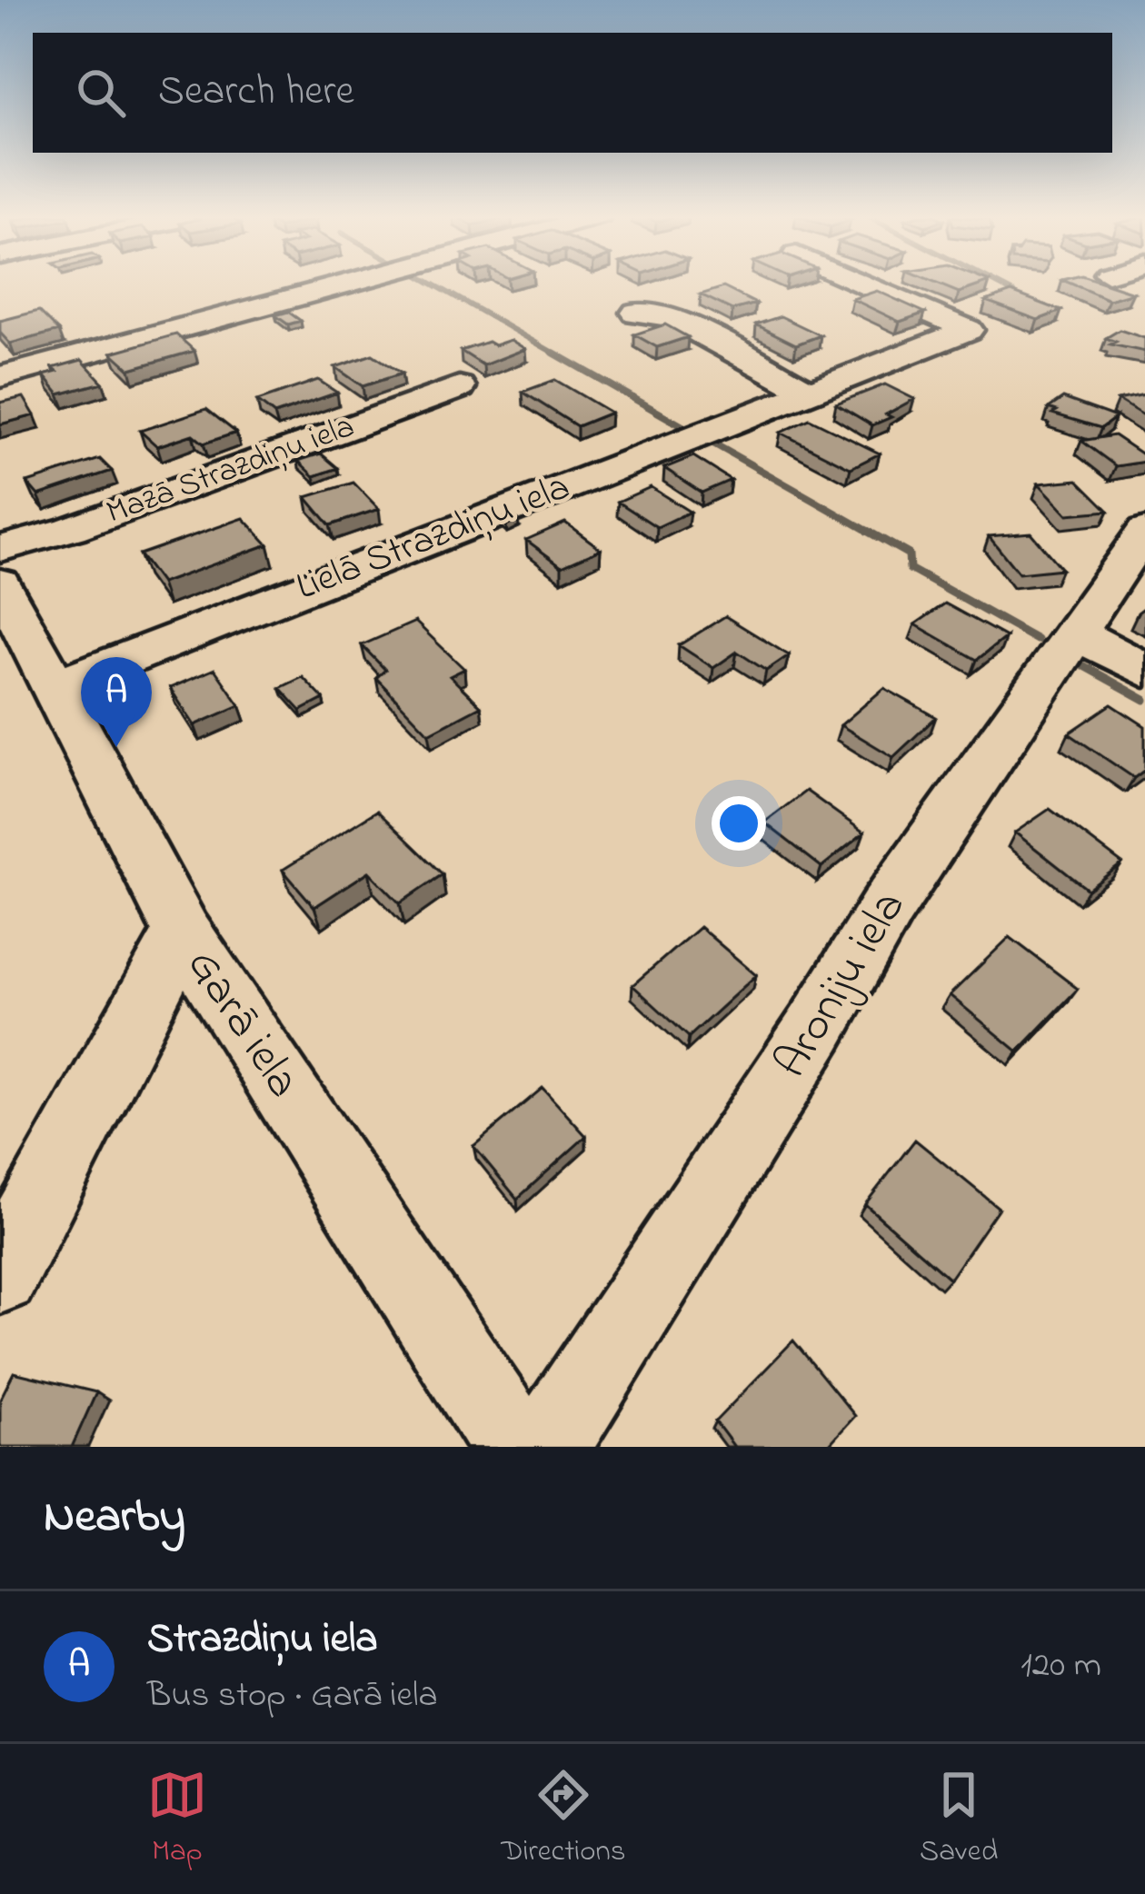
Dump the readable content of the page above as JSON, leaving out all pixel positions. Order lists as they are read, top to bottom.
{
  "streets": {
    "street": [
      "Mazā Strazdiņu iela",
      "Lielā Strazdiņu iela",
      "Aroniju iela",
      "Garā iela"
    ]
  },
  "crossings": [
    ["Lielā Strazdiņu iela", "Garā iela"]
  ],
  "page": {
    "search": "Search here",
    "pins": "A",
    "heading": "Nearby",
    "list": [
      {
        "mark": "A",
        "name": "Strazdiņu iela",
        "note": "Bus stop · Garā iela",
        "value": "120 m"
      }
    ],
    "nav": ["Map", "Directions", "Saved"]
  }
}
